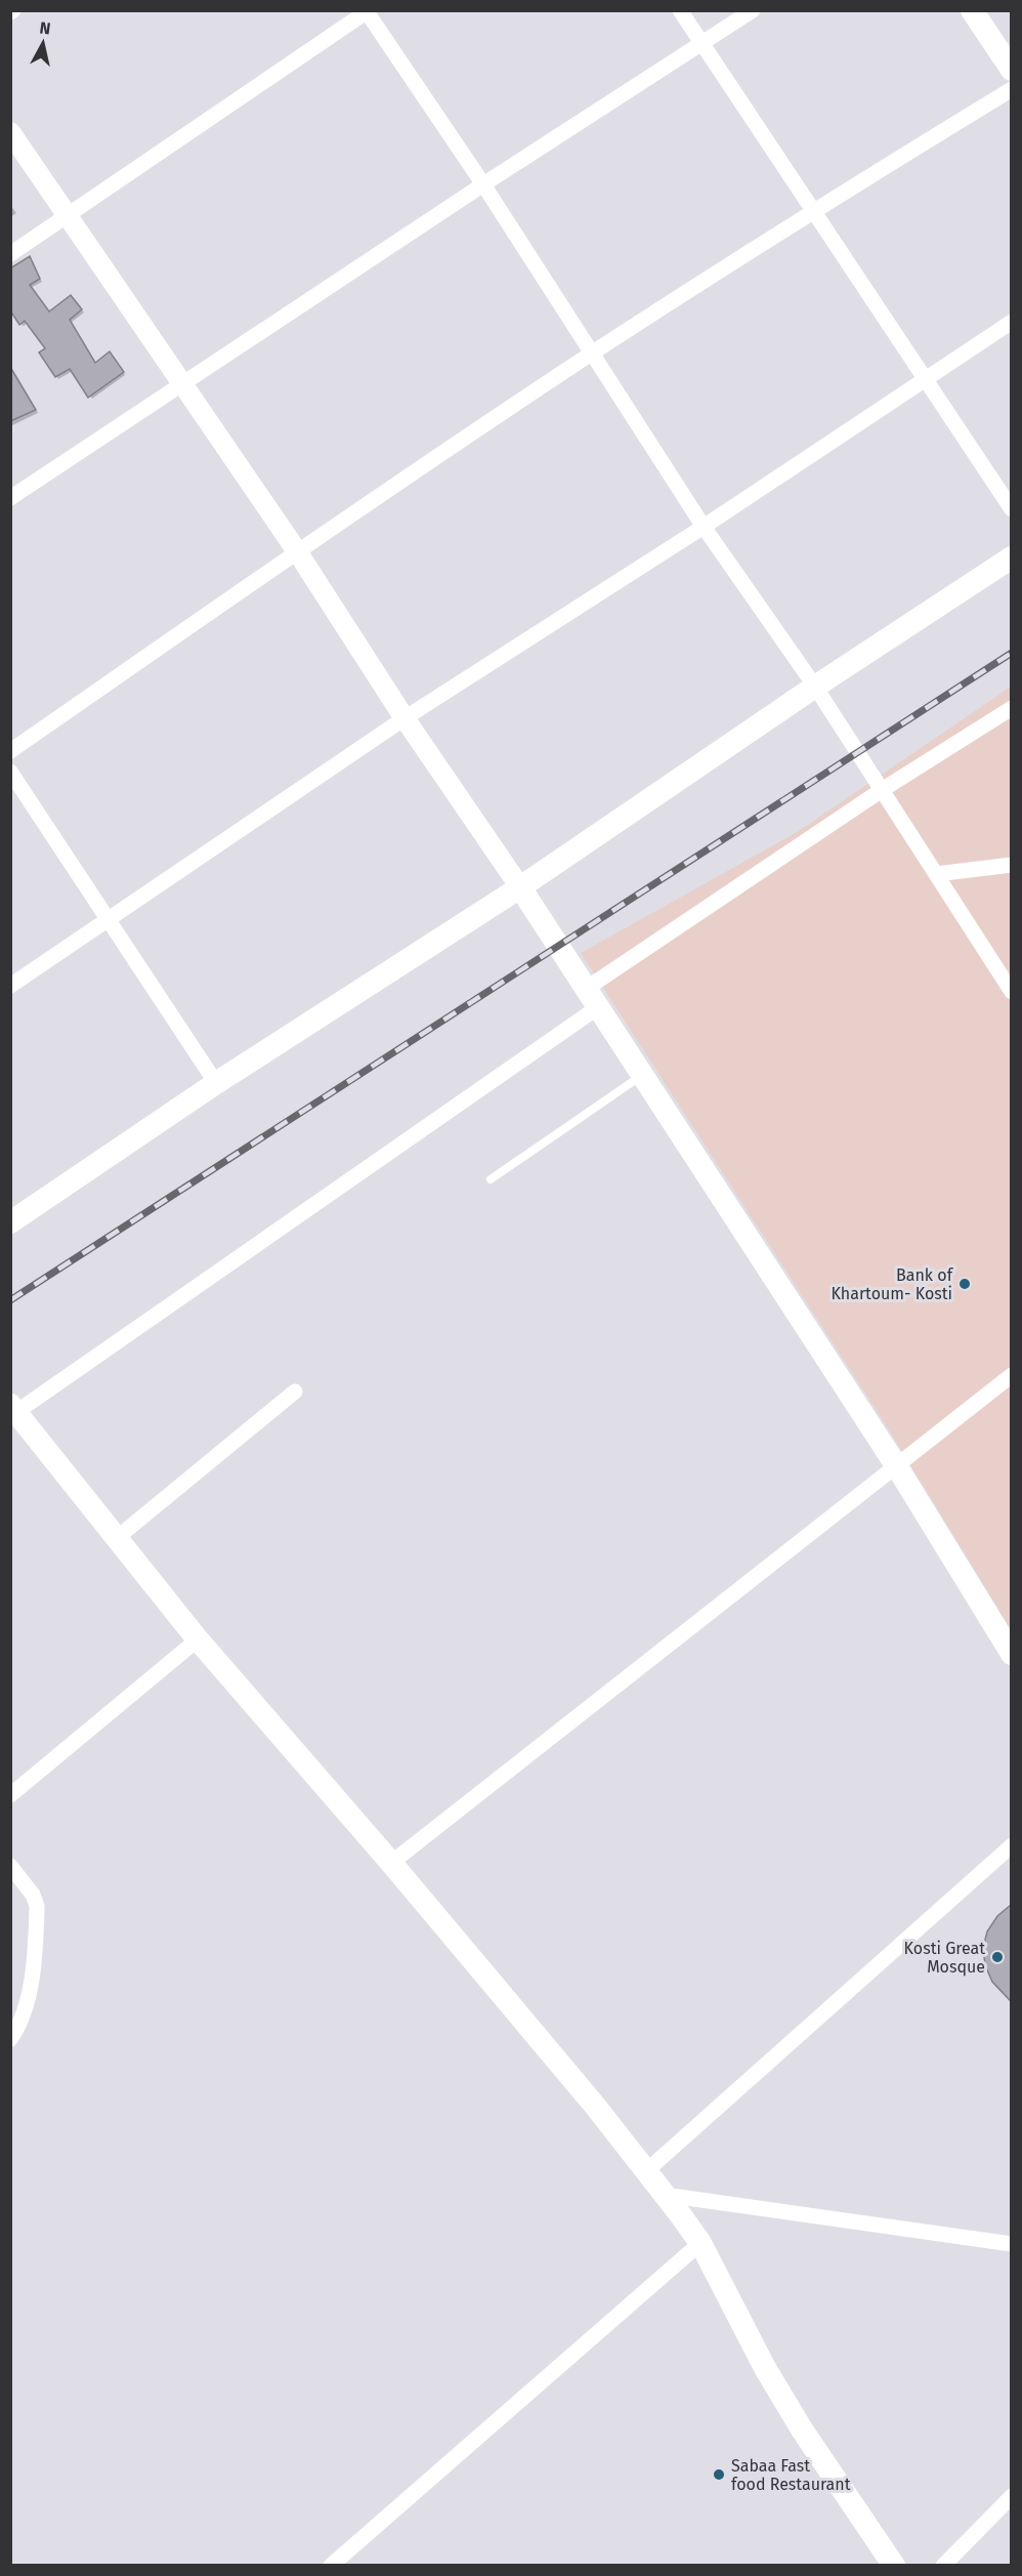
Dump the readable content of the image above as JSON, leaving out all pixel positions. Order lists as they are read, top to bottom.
{
  "places": ["Bank of Khartoum- Kosti", "Kosti Great Mosque", "Sabaa Fast food Restaurant"],
  "north": "top"
}
